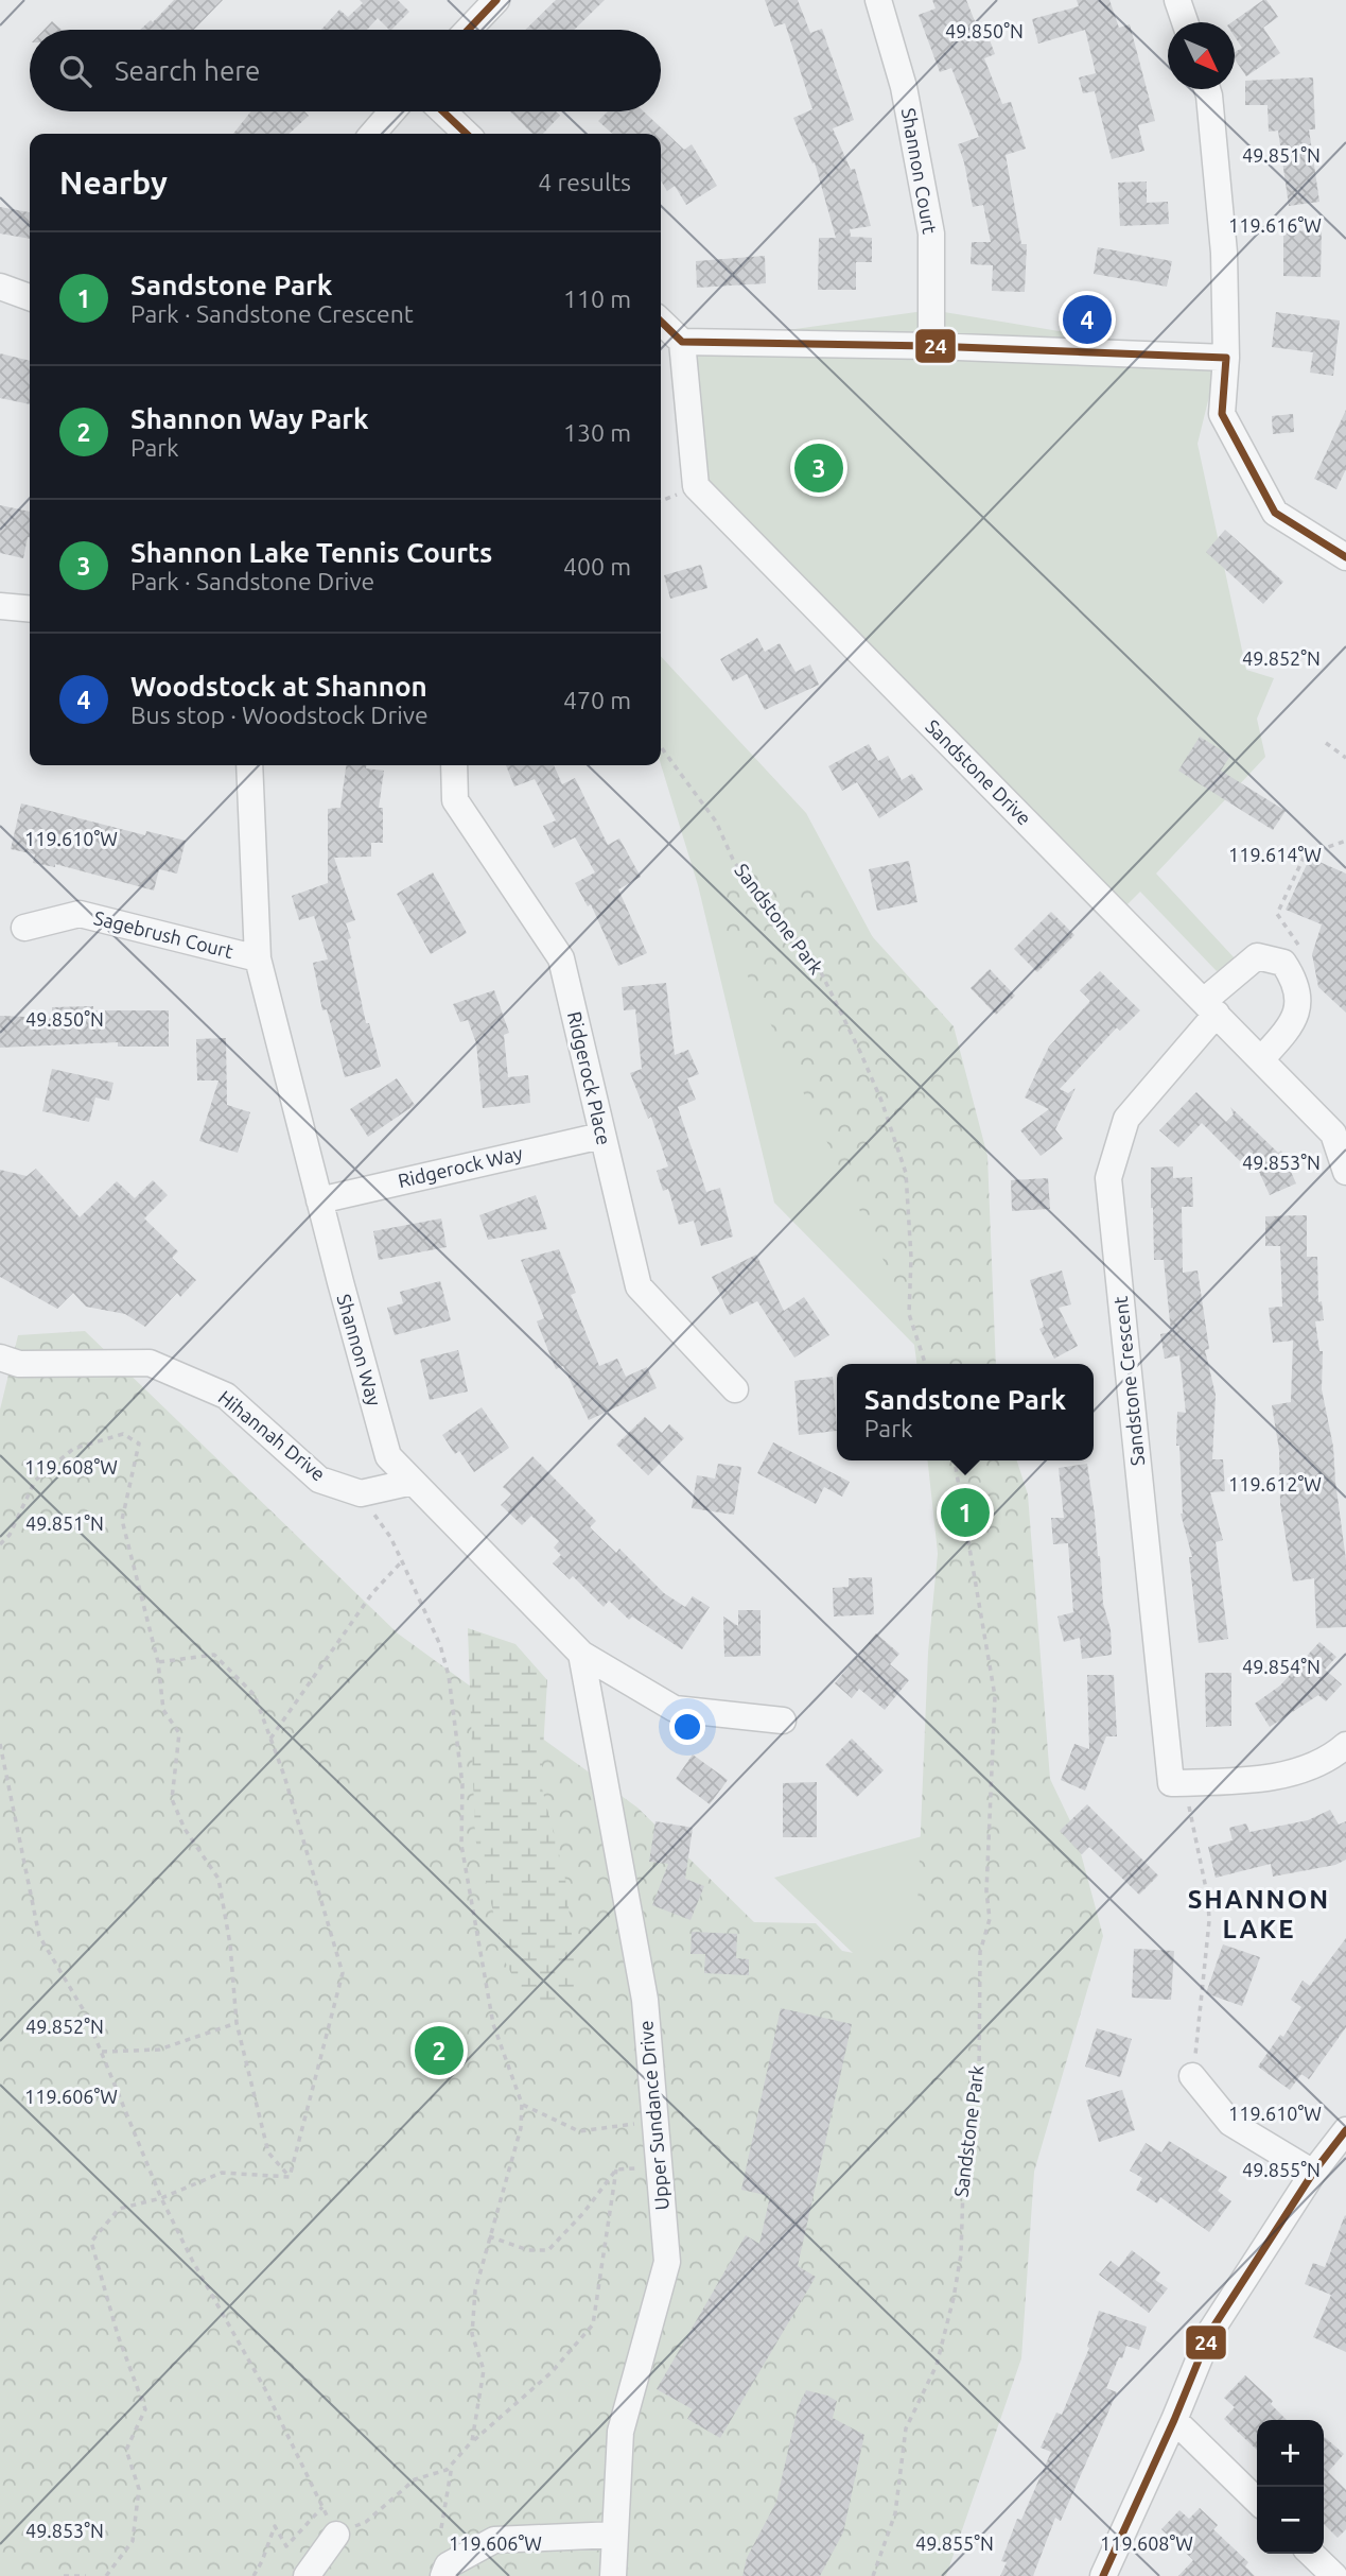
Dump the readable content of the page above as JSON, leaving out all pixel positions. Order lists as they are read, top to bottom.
{
  "streets": {
    "street": [
      "Shannon Court",
      "Sandstone Drive",
      "Sagebrush Court",
      "Ridgerock Place",
      "Ridgerock Way",
      "Shannon Way",
      "Sandstone Crescent",
      "Hihannah Drive",
      "Upper Sundance Drive"
    ],
    "path": ["Sandstone Park"]
  },
  "crossings": [
    ["Sandstone Drive", "Sandstone Crescent"],
    ["Sagebrush Court", "Shannon Way"],
    ["Ridgerock Place", "Ridgerock Way"],
    ["Ridgerock Way", "Shannon Way"],
    ["Shannon Way", "Upper Sundance Drive"]
  ],
  "districts": ["SHANNON LAKE"],
  "lines": ["transit line 24"],
  "north": "bottom right",
  "page": {
    "search": "Search here",
    "heading": ["Nearby", "4 results"],
    "list": [
      {
        "mark": "1",
        "name": "Sandstone Park",
        "note": "Park · Sandstone Crescent",
        "value": "110 m"
      },
      {
        "mark": "2",
        "name": "Shannon Way Park",
        "note": "Park",
        "value": "130 m"
      },
      {
        "mark": "3",
        "name": "Shannon Lake Tennis Courts",
        "note": "Park · Sandstone Drive",
        "value": "400 m"
      },
      {
        "mark": "4",
        "name": "Woodstock at Shannon",
        "note": "Bus stop · Woodstock Drive",
        "value": "470 m"
      }
    ],
    "pins": [
      "4",
      "3",
      "1",
      "2"
    ],
    "popup": ["Sandstone Park", "Park"],
    "map_buttons": ["+", "−"]
  },
  "coordinates": [
    "49.850°N",
    "49.851°N",
    "119.616°W",
    "49.852°N",
    "119.610°W",
    "119.614°W",
    "49.853°N",
    "119.608°W",
    "119.612°W",
    "49.854°N",
    "119.606°W",
    "49.855°N"
  ]
}
